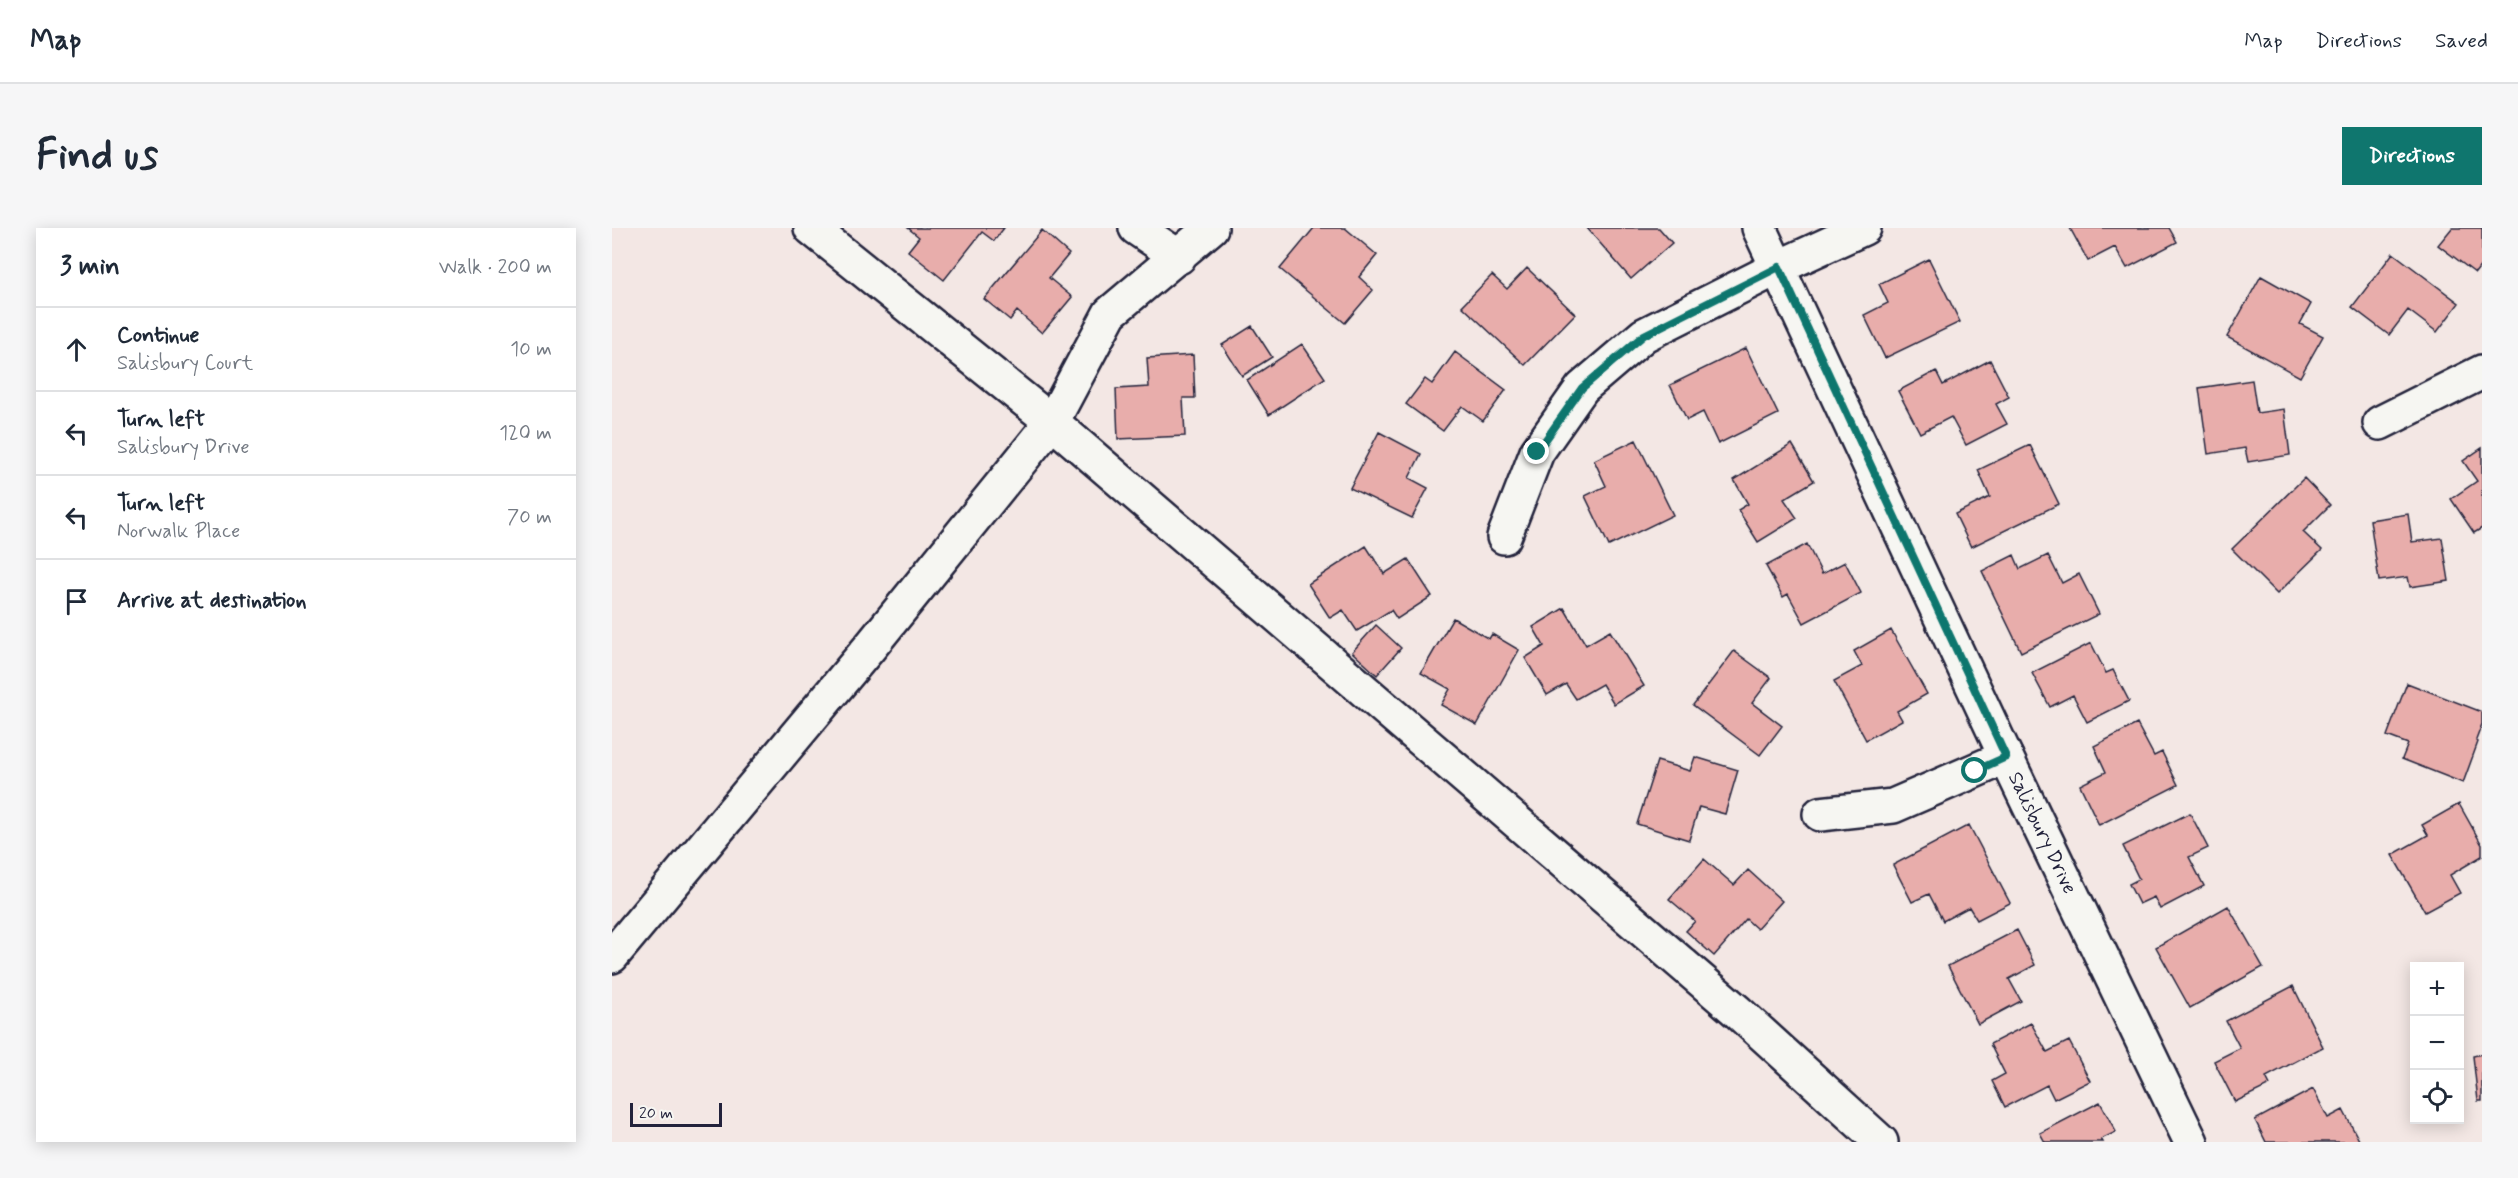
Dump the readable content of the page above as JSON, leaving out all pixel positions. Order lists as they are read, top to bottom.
{
  "streets": {
    "street": ["Salisbury Drive"]
  },
  "scale_bar": "20 m",
  "page": {
    "header": "Map",
    "nav": ["Map", "Directions", "Saved"],
    "buttons": "Directions",
    "title": "Find us",
    "heading": ["3 min", "Walk · 200 m"],
    "list": [
      ["Continue", "Salisbury Court", "10 m"],
      ["Turn left", "Salisbury Drive", "120 m"],
      ["Turn left", "Norwalk Place", "70 m"],
      "Arrive at destination"
    ],
    "map_buttons": ["+", "−"],
    "scale": "20 m"
  }
}
